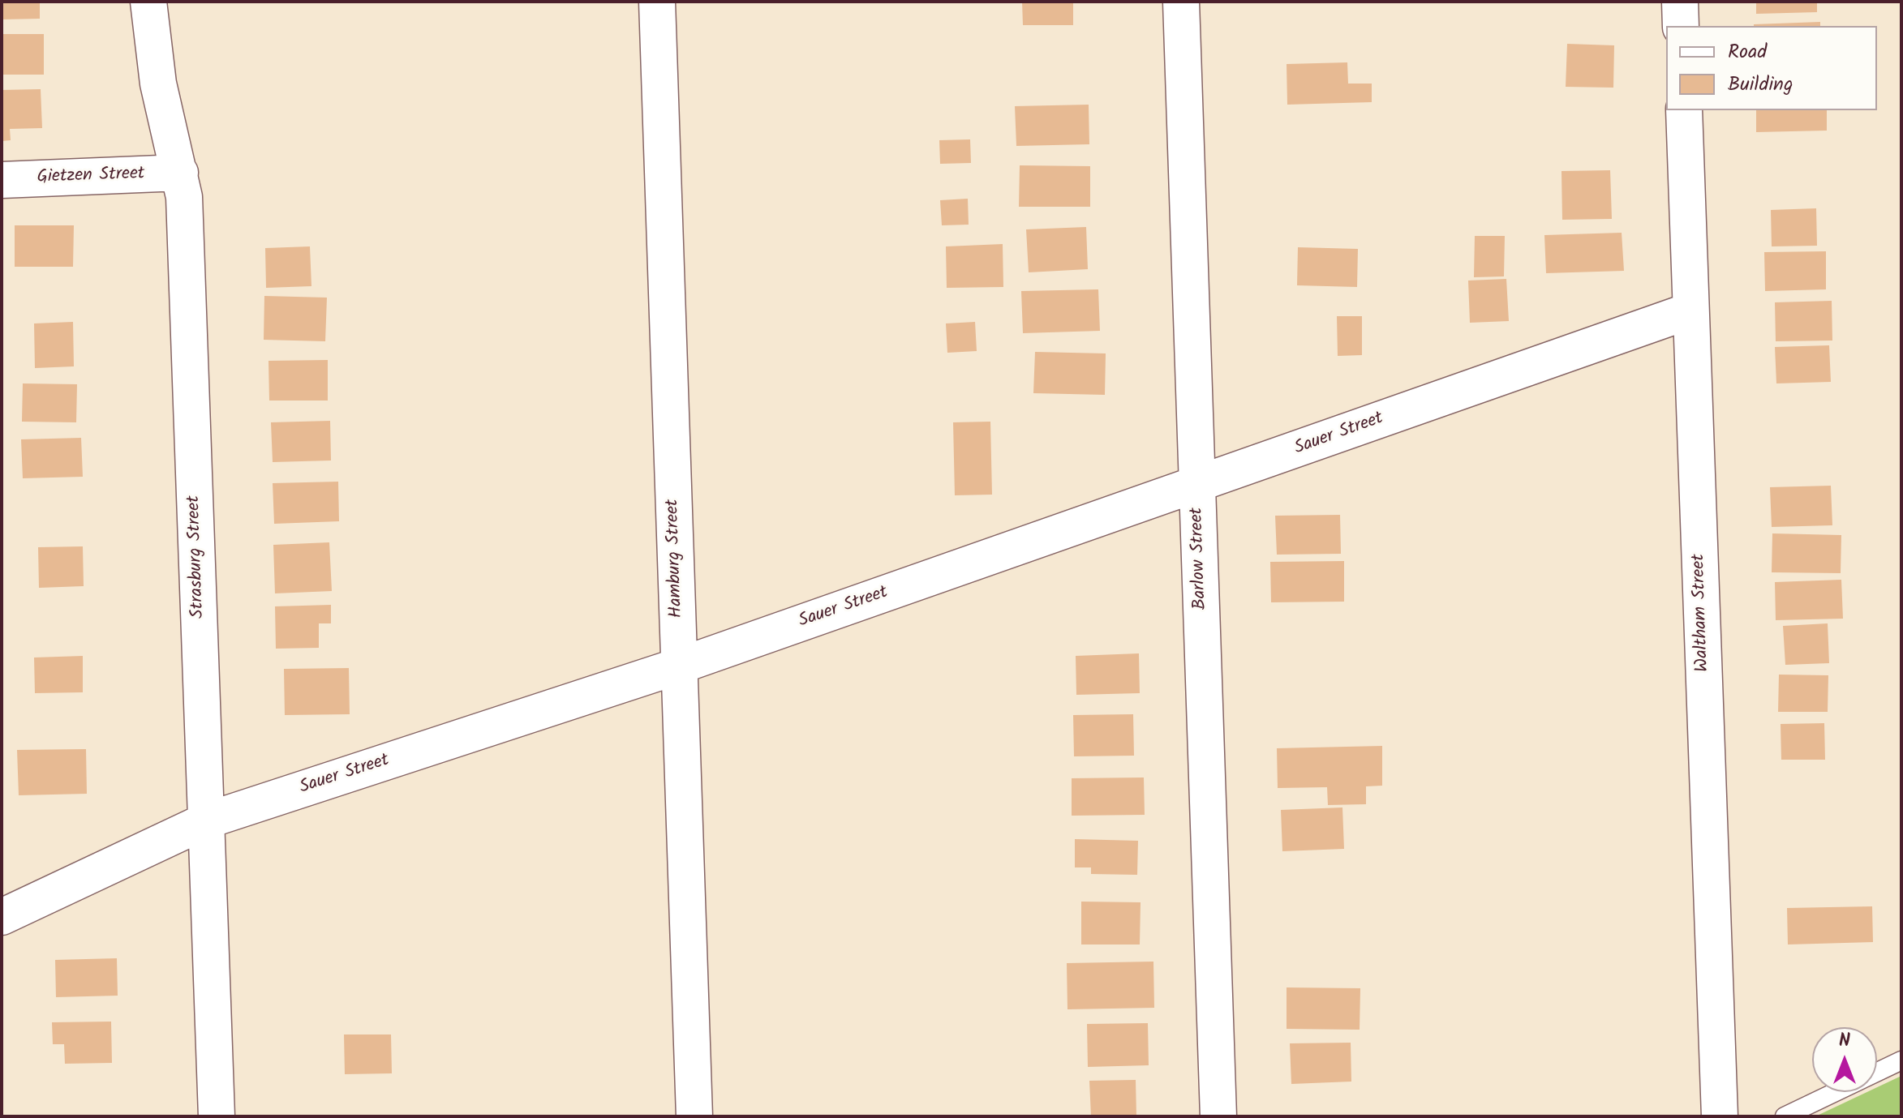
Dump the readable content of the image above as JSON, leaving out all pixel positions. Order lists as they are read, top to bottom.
{
  "streets": {
    "street": [
      "Gietzen Street",
      "Sauer Street",
      "Strasburg Street",
      "Hamburg Street",
      "Barlow Street",
      "Waltham Street"
    ]
  },
  "crossings": [
    ["Gietzen Street", "Strasburg Street"],
    ["Sauer Street", "Strasburg Street"],
    ["Sauer Street", "Hamburg Street"],
    ["Sauer Street", "Barlow Street"],
    ["Sauer Street", "Waltham Street"]
  ],
  "legend": ["Road", "Building"],
  "north": "top"
}
